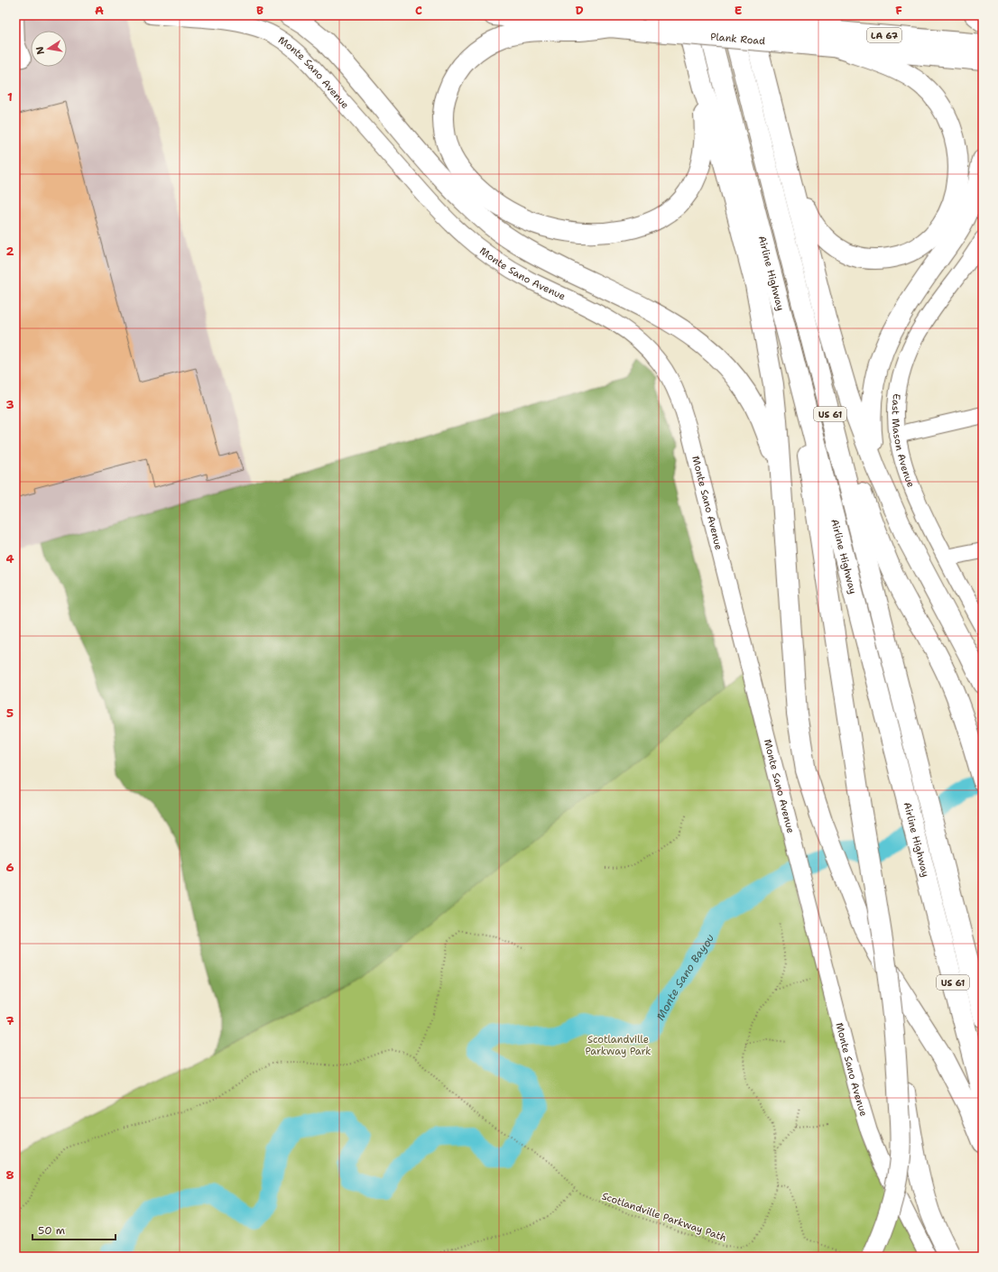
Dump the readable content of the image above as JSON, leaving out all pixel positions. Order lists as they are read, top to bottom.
{
  "streets": {
    "main road": [
      "LA 67",
      "Plank Road",
      "Airline Highway",
      "US 61"
    ],
    "street": ["Monte Sano Avenue", "East Mason Avenue"],
    "path": ["Scotlandville Parkway Path"]
  },
  "water": ["Monte Sano Bayou"],
  "parks": ["Scotlandville Parkway Park"],
  "scale_bar": "50 m",
  "north": "left",
  "grid": {
    "columns": [
      "A",
      "B",
      "C",
      "D",
      "E",
      "F"
    ],
    "rows": [
      "1",
      "2",
      "3",
      "4",
      "5",
      "6",
      "7",
      "8"
    ]
  }
}
